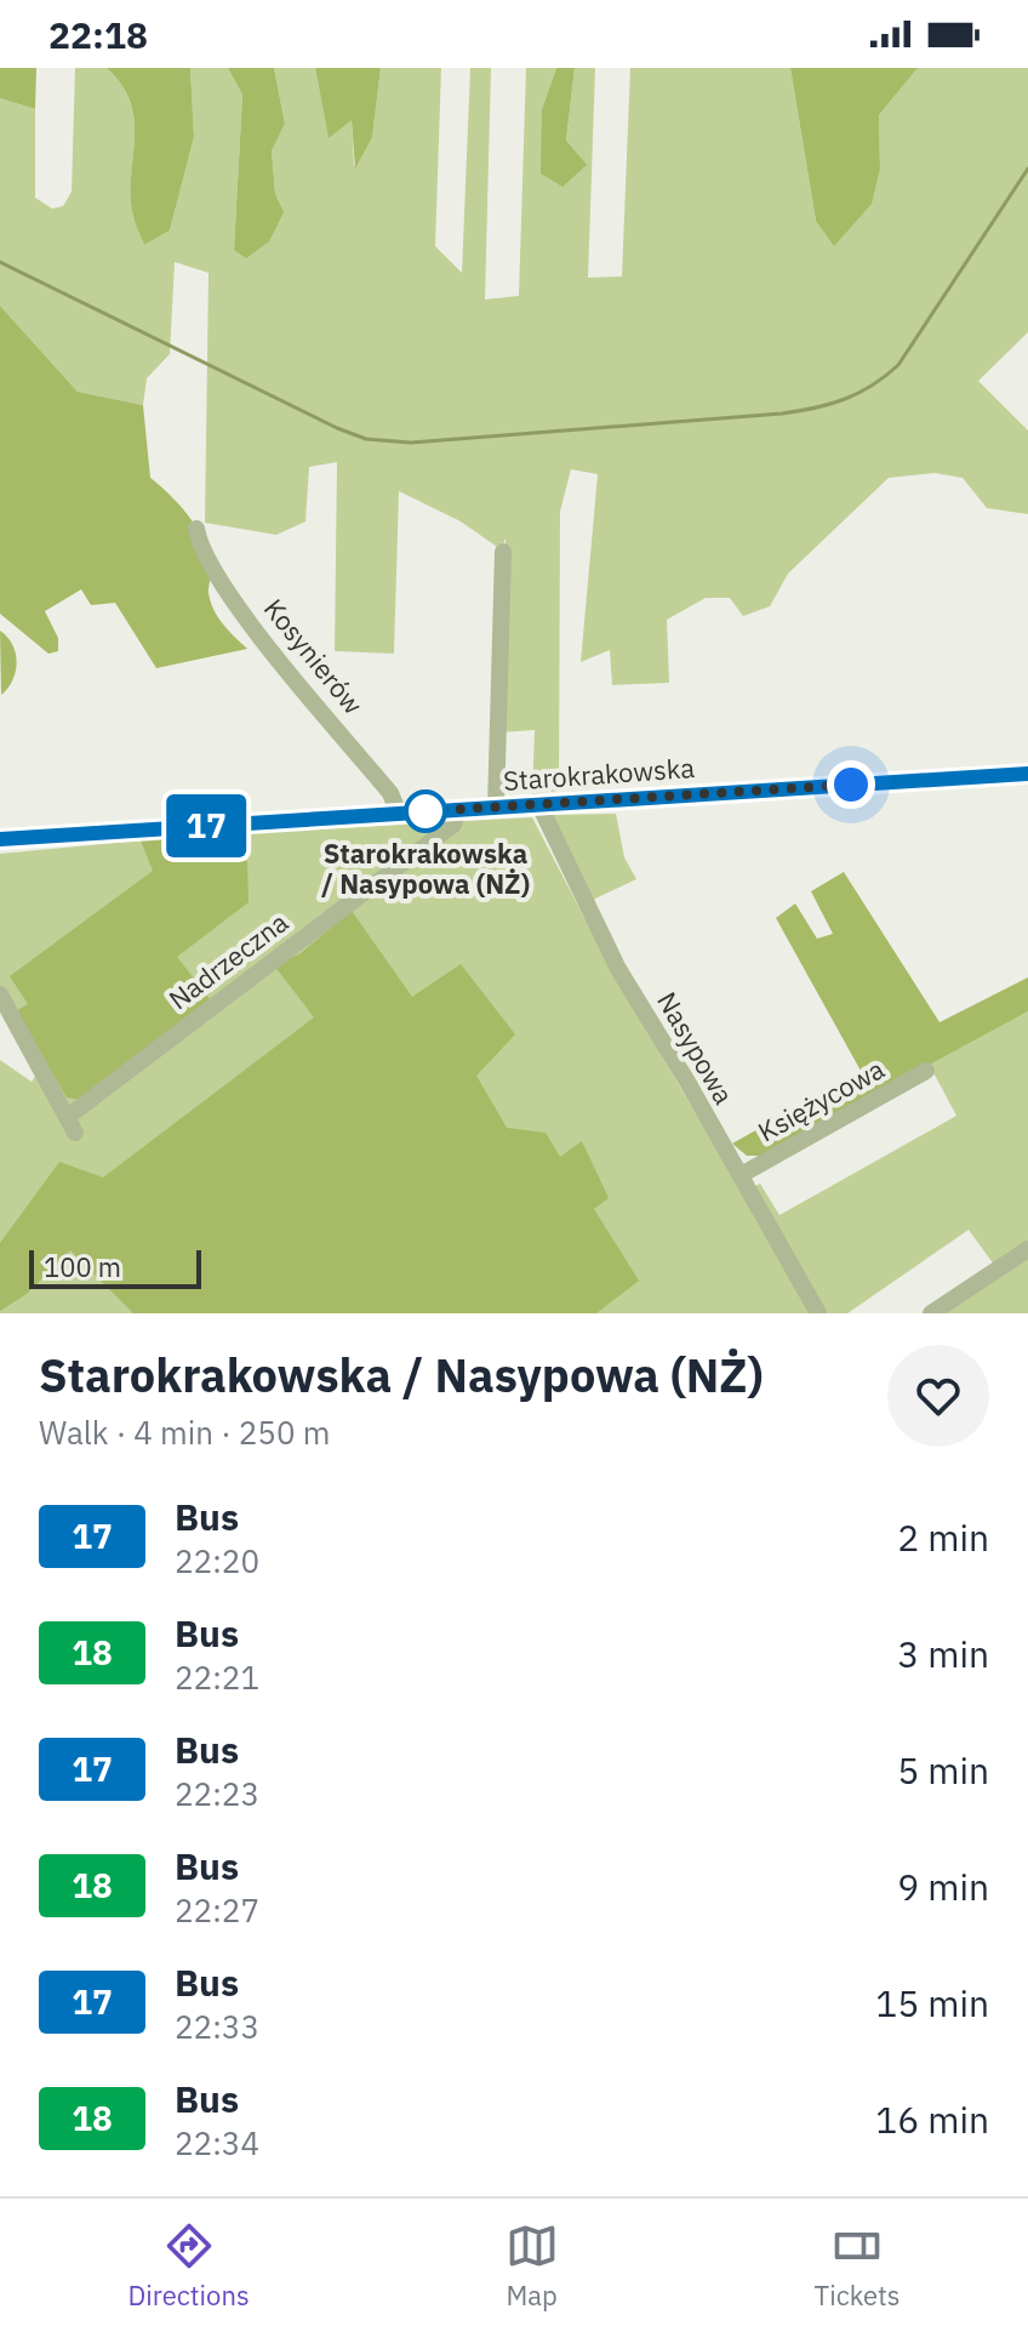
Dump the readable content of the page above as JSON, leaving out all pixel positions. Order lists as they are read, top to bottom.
{
  "streets": {
    "street": [
      "Kosynierów",
      "Starokrakowska",
      "Nadrzeczna",
      "Nasypowa",
      "Księżycowa"
    ]
  },
  "crossings": [
    ["Kosynierów", "Starokrakowska"],
    ["Starokrakowska", "Nadrzeczna"],
    ["Starokrakowska", "Nasypowa"],
    ["Nasypowa", "Księżycowa"]
  ],
  "places": ["Starokrakowska / Nasypowa (NŻ)"],
  "lines": ["bus line 17"],
  "scale_bar": "100 m",
  "page": {
    "status": "22:18",
    "on_map": "17",
    "scale": "100 m",
    "heading": ["Starokrakowska / Nasypowa (NŻ)", "Walk · 4 min · 250 m"],
    "list": [
      {
        "mark": "17",
        "name": "Bus",
        "note": "22:20",
        "value": "2 min"
      },
      {
        "mark": "18",
        "name": "Bus",
        "note": "22:21",
        "value": "3 min"
      },
      {
        "mark": "17",
        "name": "Bus",
        "note": "22:23",
        "value": "5 min"
      },
      {
        "mark": "18",
        "name": "Bus",
        "note": "22:27",
        "value": "9 min"
      },
      {
        "mark": "17",
        "name": "Bus",
        "note": "22:33",
        "value": "15 min"
      },
      {
        "mark": "18",
        "name": "Bus",
        "note": "22:34",
        "value": "16 min"
      }
    ],
    "tabs": ["Directions", "Map", "Tickets"]
  }
}
